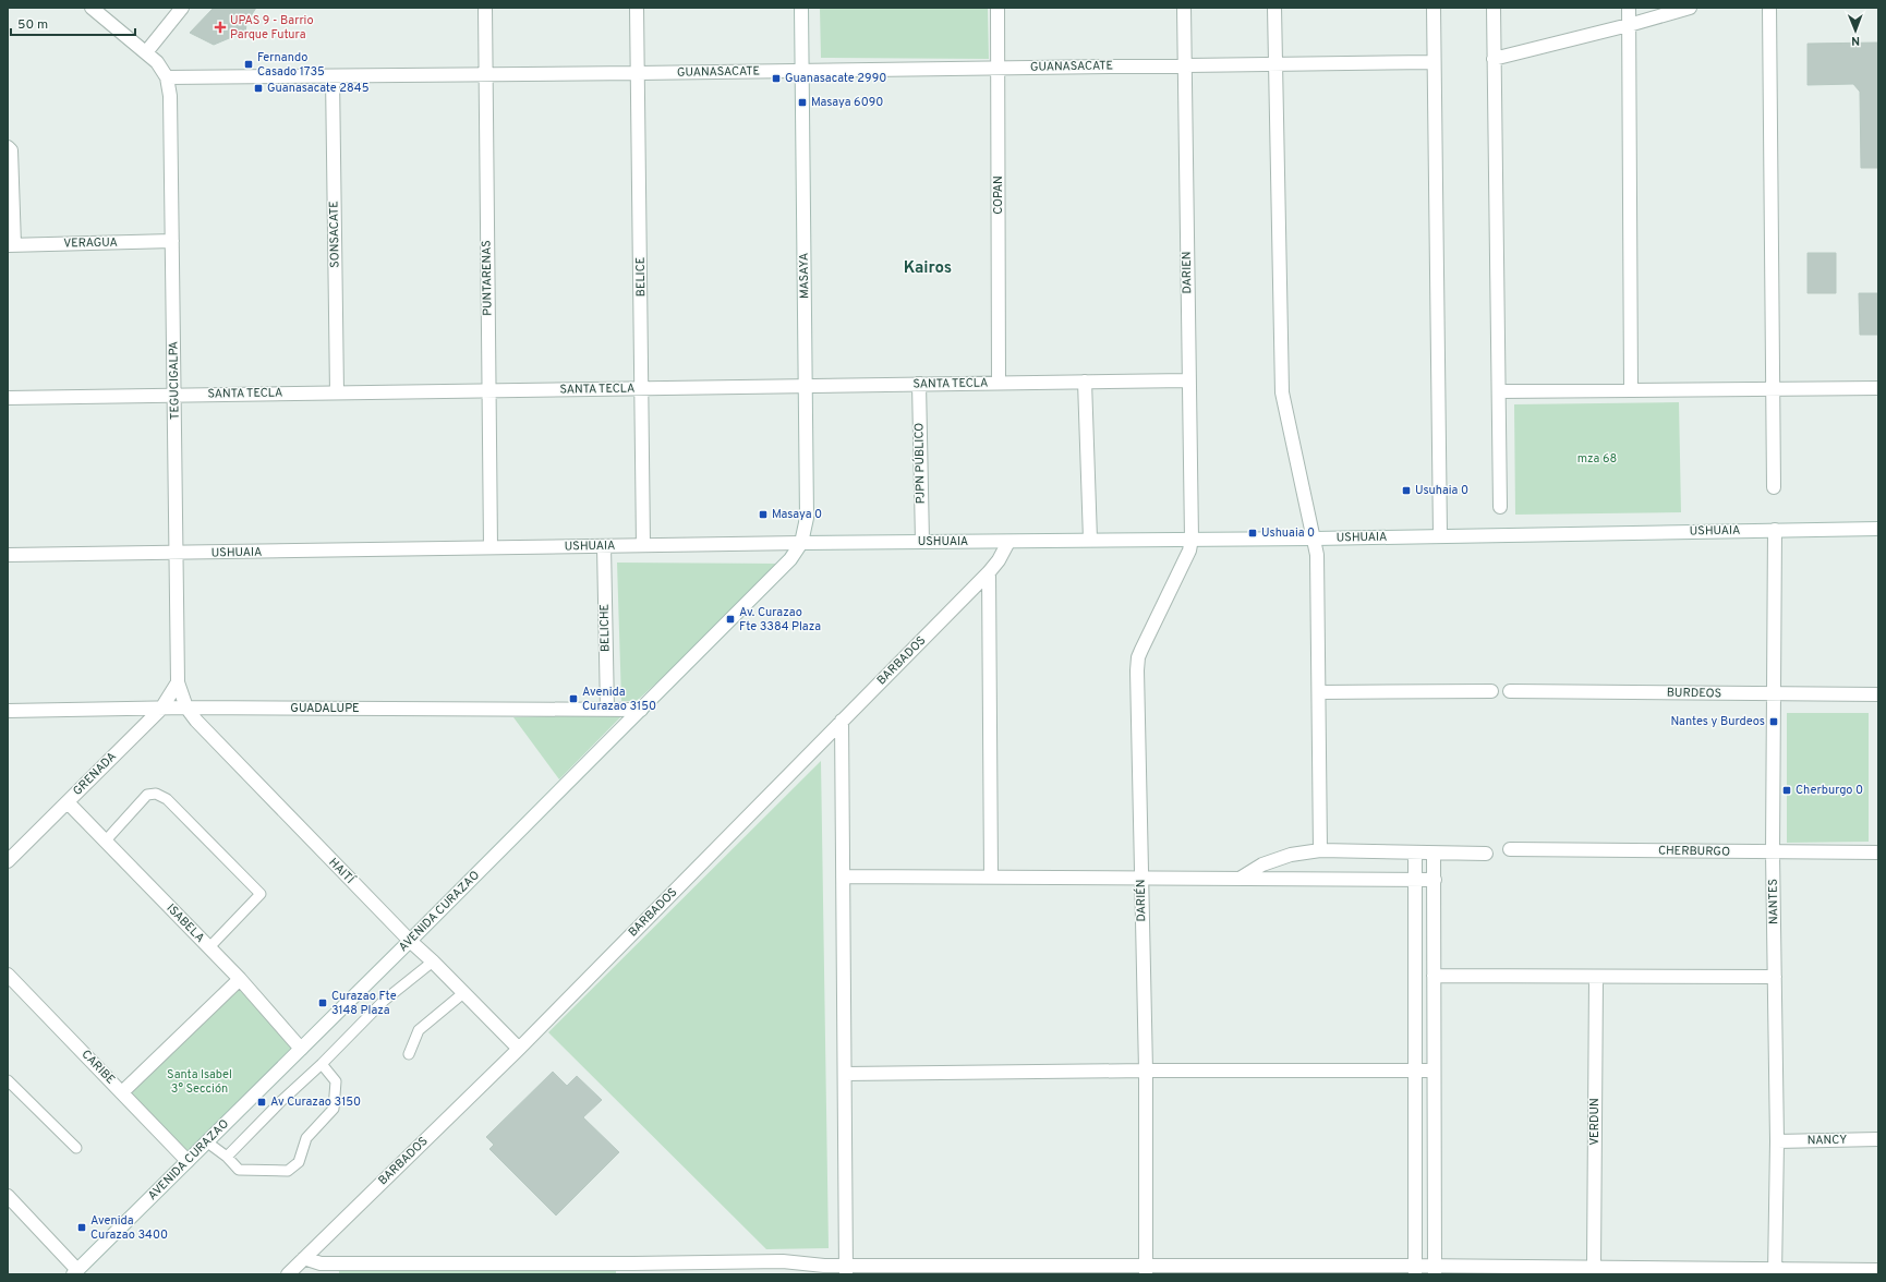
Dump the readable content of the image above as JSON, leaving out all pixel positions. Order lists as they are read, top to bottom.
{
  "streets": {
    "street": [
      "GUANASACATE",
      "COPAN",
      "SONSACATE",
      "VERAGUA",
      "DARIEN",
      "MASAYA",
      "BELICE",
      "PUNTARENAS",
      "TEGUCIGALPA",
      "SANTA TECLA",
      "PJPN PÚBLICO",
      "USHUAIA",
      "BELICHE",
      "BARBADOS",
      "BURDEOS",
      "GUADALUPE",
      "GRENADA",
      "CHERBURGO",
      "HAITÍ",
      "DARIÉN",
      "NANTES",
      "AVENIDA CURAZAO",
      "ISABELA",
      "CARIBE",
      "VERDUN",
      "NANCY"
    ]
  },
  "crossings": [
    ["GUANASACATE", "COPAN"],
    ["GUANASACATE", "SONSACATE"],
    ["GUANASACATE", "DARIEN"],
    ["GUANASACATE", "MASAYA"],
    ["GUANASACATE", "BELICE"],
    ["GUANASACATE", "PUNTARENAS"],
    ["GUANASACATE", "TEGUCIGALPA"],
    ["COPAN", "SANTA TECLA"],
    ["SONSACATE", "SANTA TECLA"],
    ["VERAGUA", "TEGUCIGALPA"],
    ["DARIEN", "SANTA TECLA"],
    ["DARIEN", "USHUAIA"],
    ["DARIEN", "DARIÉN"],
    ["MASAYA", "SANTA TECLA"],
    ["MASAYA", "USHUAIA"],
    ["MASAYA", "AVENIDA CURAZAO"],
    ["BELICE", "SANTA TECLA"],
    ["BELICE", "USHUAIA"],
    ["PUNTARENAS", "SANTA TECLA"],
    ["PUNTARENAS", "USHUAIA"],
    ["TEGUCIGALPA", "SANTA TECLA"],
    ["TEGUCIGALPA", "USHUAIA"],
    ["TEGUCIGALPA", "GRENADA"],
    ["TEGUCIGALPA", "HAITÍ"],
    ["SANTA TECLA", "PJPN PÚBLICO"],
    ["PJPN PÚBLICO", "USHUAIA"],
    ["USHUAIA", "BELICHE"],
    ["USHUAIA", "BARBADOS"],
    ["USHUAIA", "DARIÉN"],
    ["USHUAIA", "NANTES"],
    ["USHUAIA", "AVENIDA CURAZAO"],
    ["BELICHE", "GUADALUPE"],
    ["BARBADOS", "HAITÍ"],
    ["BURDEOS", "NANTES"],
    ["GUADALUPE", "GRENADA"],
    ["GUADALUPE", "HAITÍ"],
    ["GUADALUPE", "AVENIDA CURAZAO"],
    ["GRENADA", "HAITÍ"],
    ["GRENADA", "ISABELA"],
    ["CHERBURGO", "NANTES"],
    ["HAITÍ", "AVENIDA CURAZAO"],
    ["NANTES", "NANCY"],
    ["AVENIDA CURAZAO", "ISABELA"],
    ["AVENIDA CURAZAO", "CARIBE"]
  ],
  "districts": ["Kairos"],
  "parks": ["mza 68", "Santa Isabel 3° Sección"],
  "places": {
    "health": ["UPAS 9 - Barrio Parque Futura"],
    "transit": [
      "Fernando Casado 1735",
      "Guanasacate 2990",
      "Guanasacate 2845",
      "Masaya 6090",
      "Usuhaia 0",
      "Masaya 0",
      "Ushuaia 0",
      "Av. Curazao Fte 3384 Plaza",
      "Avenida Curazao 3150",
      "Nantes y Burdeos",
      "Cherburgo 0",
      "Curazao Fte 3148 Plaza",
      "Av Curazao 3150",
      "Avenida Curazao 3400"
    ]
  },
  "scale_bar": "50 m",
  "north": "bottom"
}
